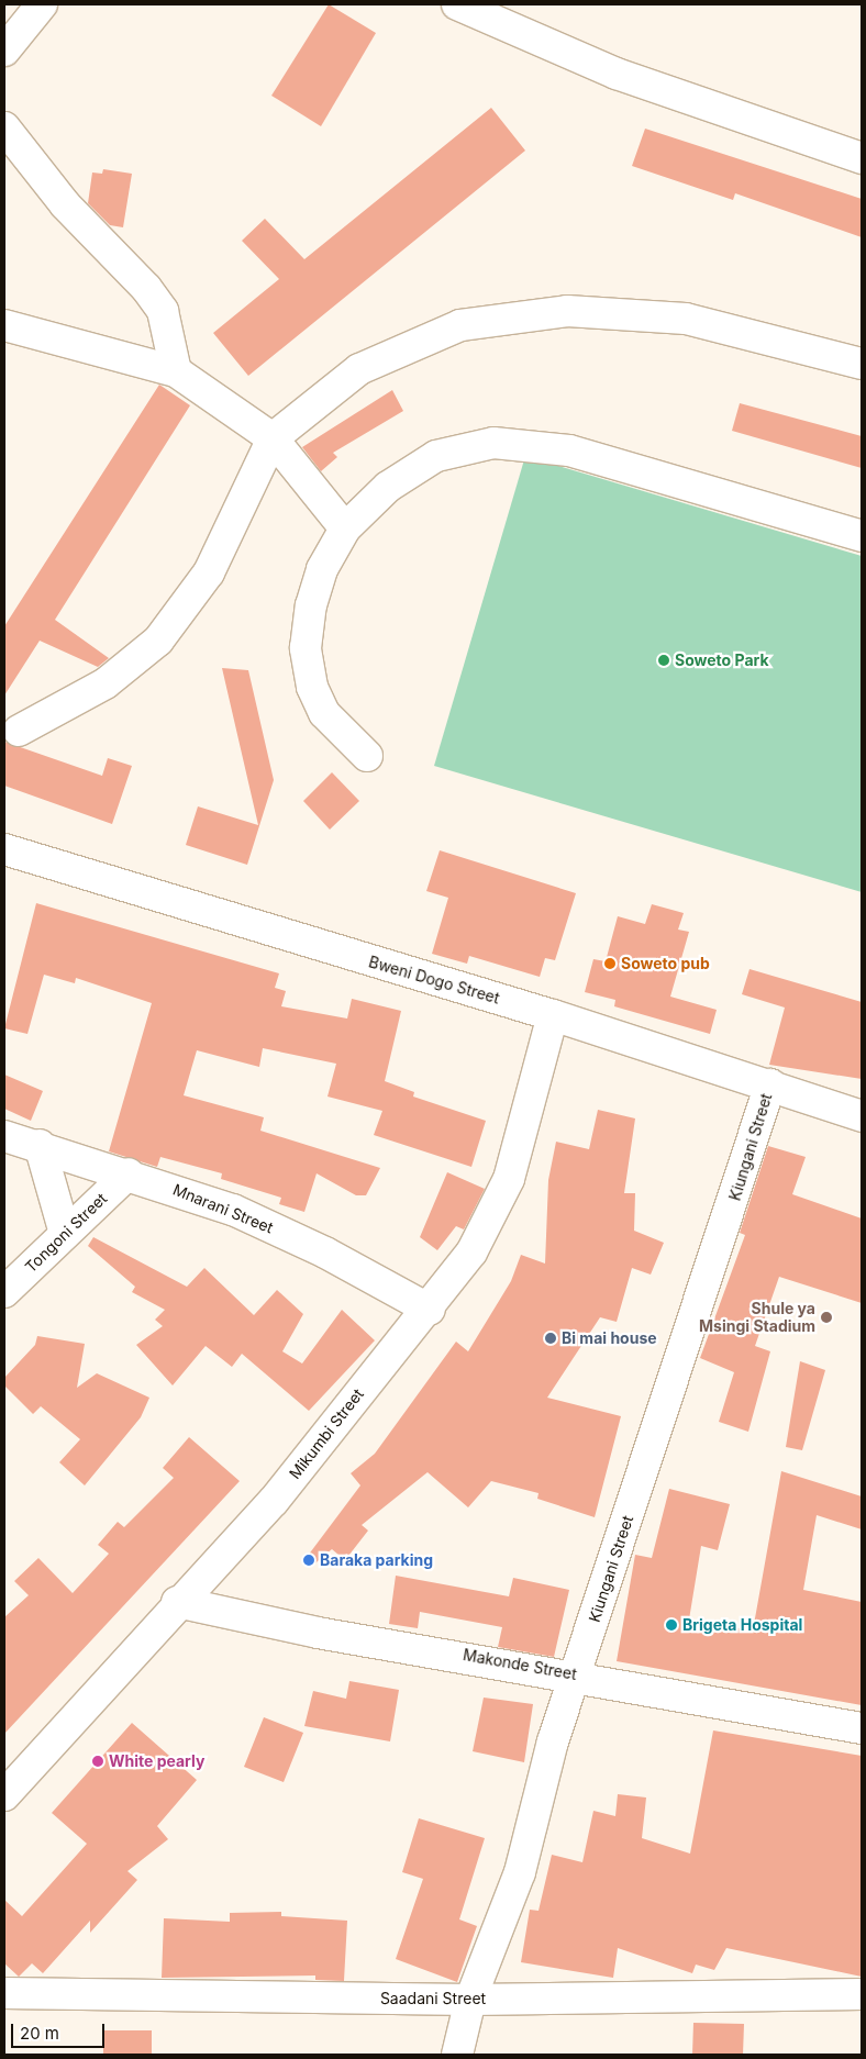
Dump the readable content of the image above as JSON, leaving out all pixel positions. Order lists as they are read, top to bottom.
{
  "streets": {
    "street": [
      "Bweni Dogo Street",
      "Kiungani Street",
      "Mnarani Street",
      "Tongoni Street",
      "Mikumbi Street",
      "Makonde Street",
      "Saadani Street"
    ]
  },
  "crossings": [
    ["Bweni Dogo Street", "Kiungani Street"],
    ["Bweni Dogo Street", "Mikumbi Street"],
    ["Kiungani Street", "Makonde Street"],
    ["Kiungani Street", "Saadani Street"],
    ["Mnarani Street", "Tongoni Street"],
    ["Mnarani Street", "Mikumbi Street"],
    ["Mikumbi Street", "Makonde Street"]
  ],
  "places": [
    "Soweto Park",
    "Soweto pub",
    "Shule ya Msingi Stadium",
    "Bi mai house",
    "Baraka parking",
    "Brigeta Hospital",
    "White pearly"
  ],
  "scale_bar": "20 m"
}
